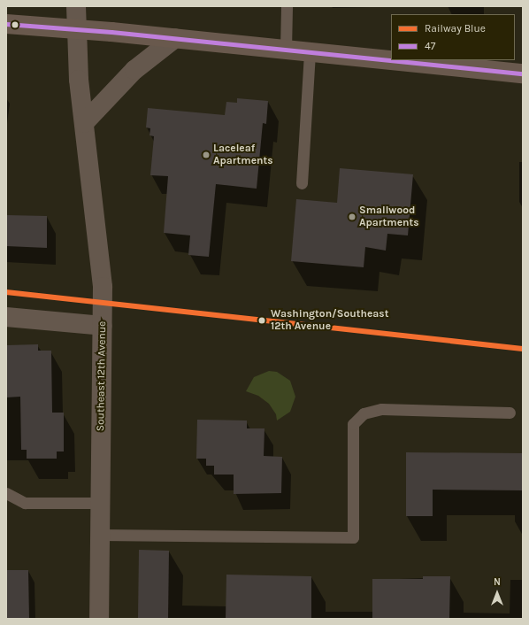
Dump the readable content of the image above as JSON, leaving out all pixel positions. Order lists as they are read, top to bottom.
{
  "streets": {
    "street": ["Southeast 12th Avenue"]
  },
  "places": ["Laceleaf Apartments", "Smallwood Apartments", "Washington/Southeast 12th Avenue"],
  "lines": ["transit line 47", "rail line Blue"],
  "legend": ["Railway Blue", "47"],
  "north": "top"
}
